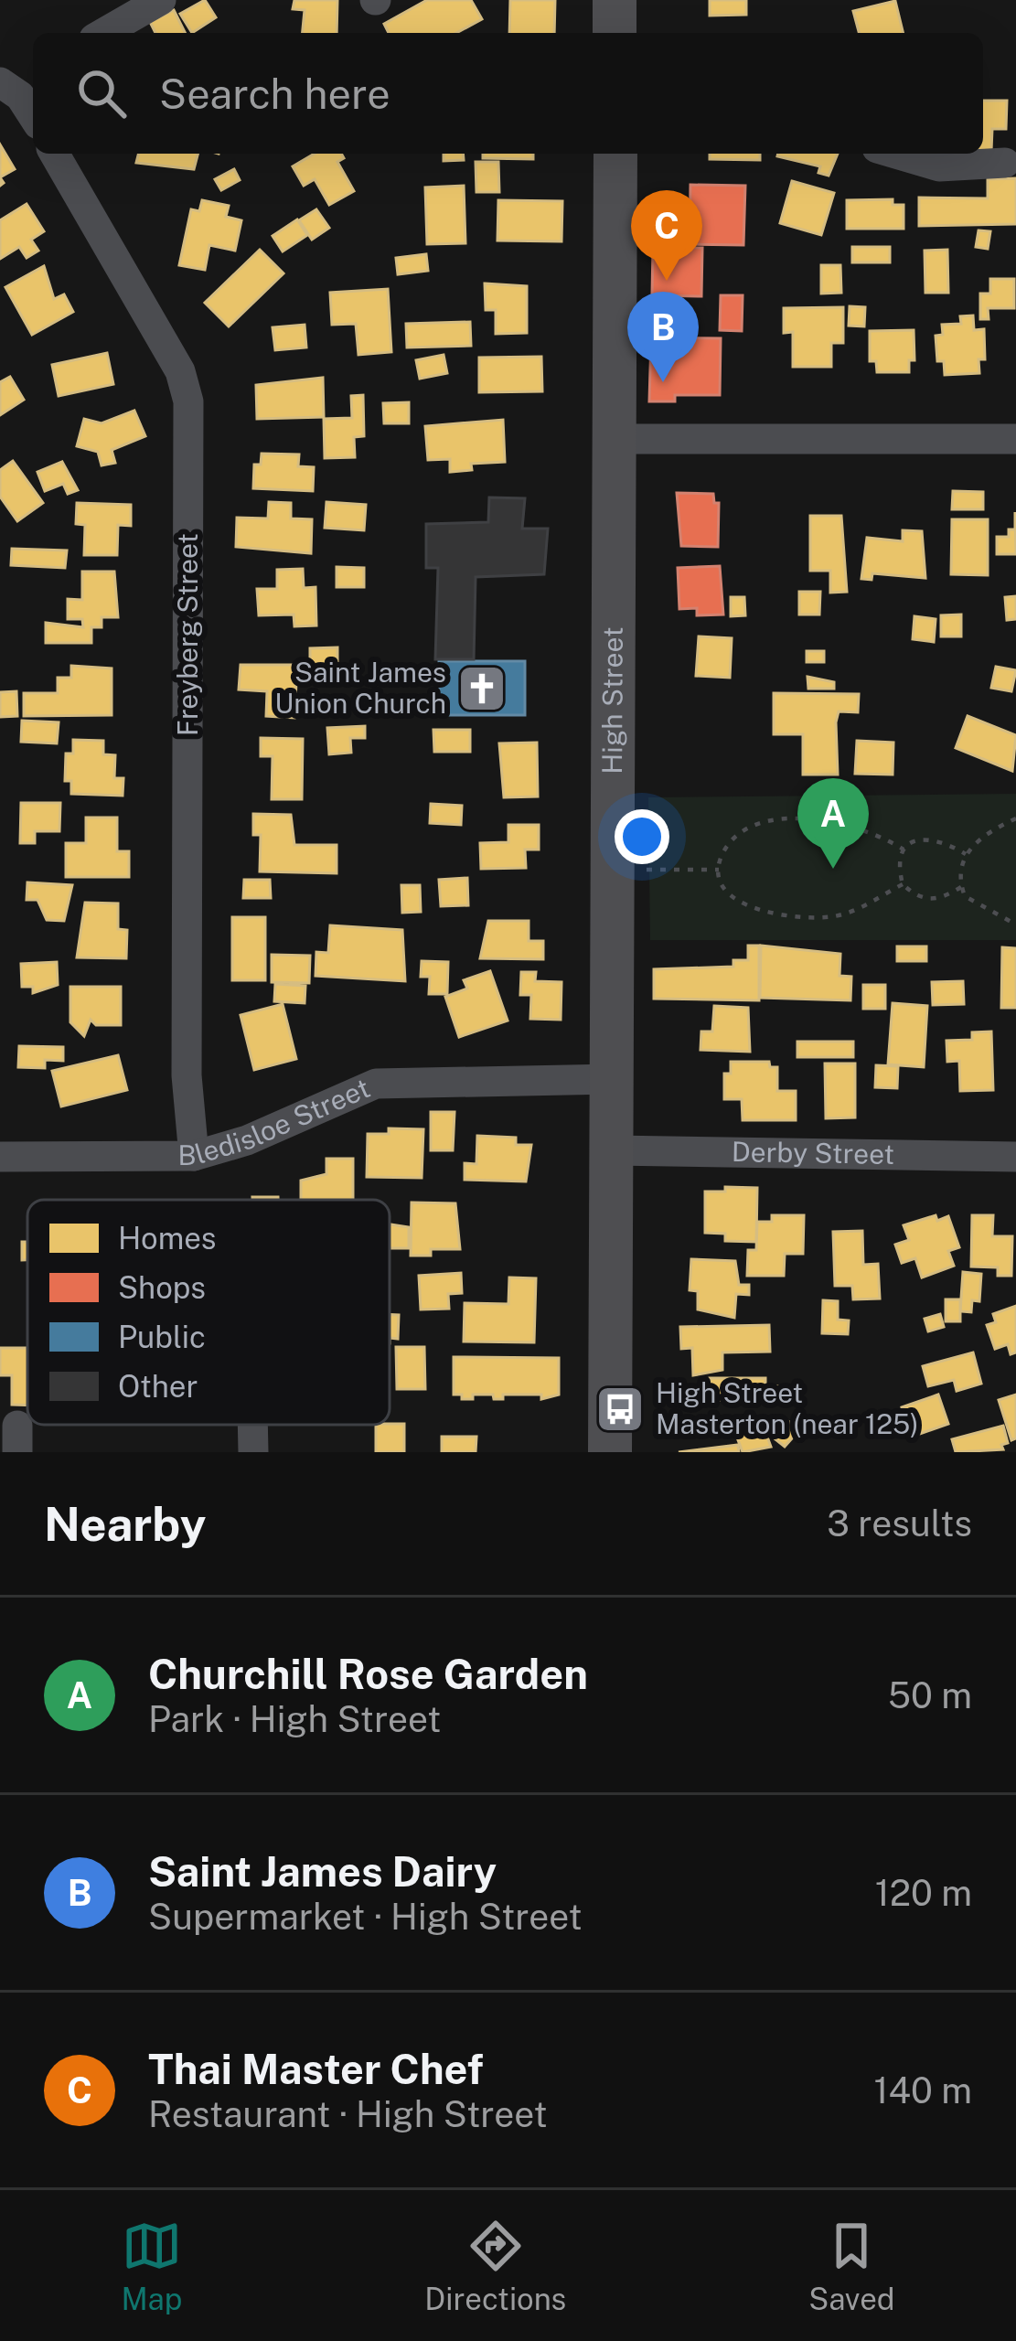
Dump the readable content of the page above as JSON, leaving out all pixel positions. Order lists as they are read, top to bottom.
{
  "streets": {
    "highway": ["High Street"],
    "street": ["Freyberg Street", "Bledisloe Street", "Derby Street"]
  },
  "crossings": [
    ["Freyberg Street", "Bledisloe Street"],
    ["High Street", "Bledisloe Street"],
    ["High Street", "Derby Street"]
  ],
  "places": {
    "church": ["Saint James Union Church"],
    "bus stop": ["High Street Masterton (near 125)"]
  },
  "legend": [
    "Homes",
    "Shops",
    "Public",
    "Other"
  ],
  "page": {
    "search": "Search here",
    "pins": ["C", "B", "A"],
    "heading": ["Nearby", "3 results"],
    "list": [
      {
        "mark": "A",
        "name": "Churchill Rose Garden",
        "note": "Park · High Street",
        "value": "50 m"
      },
      {
        "mark": "B",
        "name": "Saint James Dairy",
        "note": "Supermarket · High Street",
        "value": "120 m"
      },
      {
        "mark": "C",
        "name": "Thai Master Chef",
        "note": "Restaurant · High Street",
        "value": "140 m"
      }
    ],
    "nav": ["Map", "Directions", "Saved"]
  }
}
